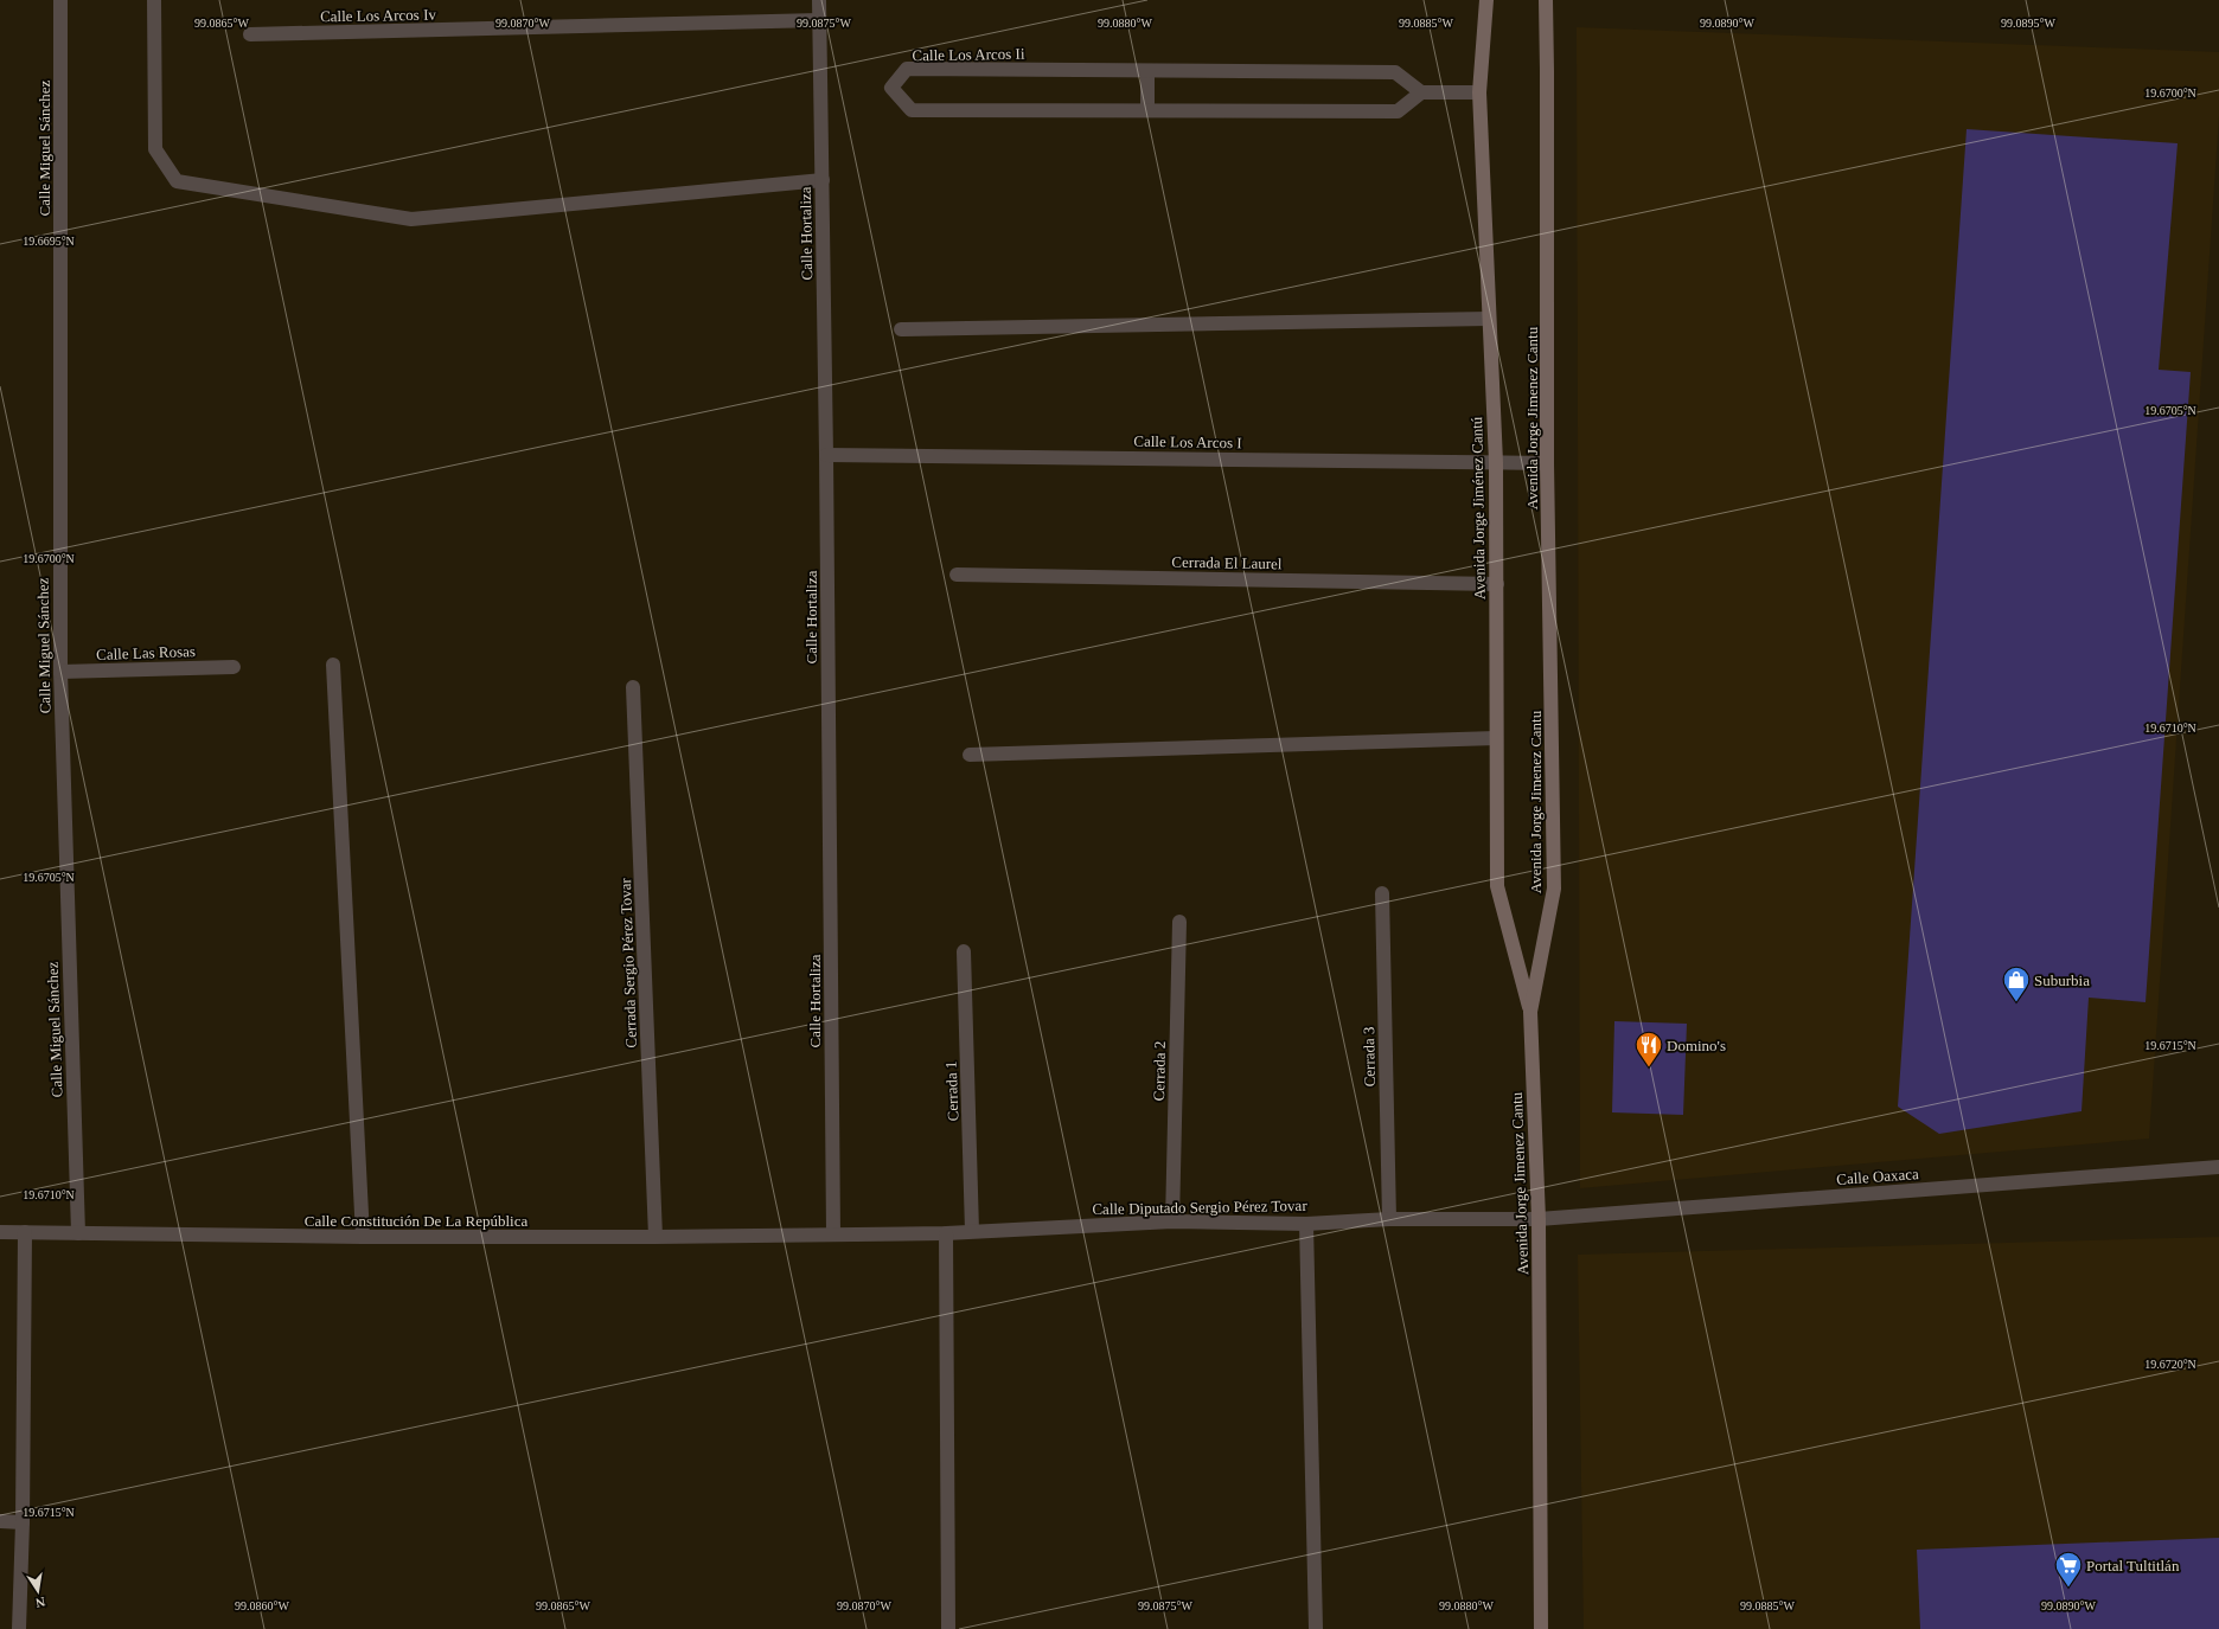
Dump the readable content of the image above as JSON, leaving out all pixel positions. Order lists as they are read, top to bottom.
{
  "streets": {
    "main road": ["Avenida Jorge Jimenez Cantu", "Avenida Jorge Jiménez Cantú"],
    "street": [
      "Calle Los Arcos Iv",
      "Calle Los Arcos Ii",
      "Calle Miguel Sánchez",
      "Calle Hortaliza",
      "Calle Los Arcos I",
      "Cerrada El Laurel",
      "Calle Las Rosas",
      "Cerrada Sergio Pérez Tovar",
      "Cerrada 3",
      "Cerrada 2",
      "Cerrada 1",
      "Calle Oaxaca",
      "Calle Diputado Sergio Pérez Tovar",
      "Calle Constitución De La República"
    ]
  },
  "crossings": [
    ["Calle Los Arcos Iv", "Calle Hortaliza"],
    ["Calle Miguel Sánchez", "Calle Las Rosas"],
    ["Calle Miguel Sánchez", "Calle Constitución De La República"],
    ["Calle Hortaliza", "Calle Los Arcos I"],
    ["Calle Hortaliza", "Calle Diputado Sergio Pérez Tovar"],
    ["Calle Hortaliza", "Calle Constitución De La República"],
    ["Avenida Jorge Jimenez Cantu", "Calle Los Arcos I"],
    ["Avenida Jorge Jimenez Cantu", "Avenida Jorge Jiménez Cantú"],
    ["Avenida Jorge Jimenez Cantu", "Calle Oaxaca"],
    ["Avenida Jorge Jimenez Cantu", "Calle Diputado Sergio Pérez Tovar"],
    ["Calle Los Arcos I", "Avenida Jorge Jiménez Cantú"],
    ["Avenida Jorge Jiménez Cantú", "Cerrada El Laurel"],
    ["Cerrada Sergio Pérez Tovar", "Calle Constitución De La República"],
    ["Cerrada 3", "Calle Diputado Sergio Pérez Tovar"],
    ["Cerrada 2", "Calle Diputado Sergio Pérez Tovar"],
    ["Cerrada 1", "Calle Diputado Sergio Pérez Tovar"],
    ["Calle Oaxaca", "Calle Diputado Sergio Pérez Tovar"],
    ["Calle Diputado Sergio Pérez Tovar", "Calle Constitución De La República"]
  ],
  "places": {
    "shop": ["Suburbia"],
    "restaurant": ["Domino's"],
    "supermarket": ["Portal Tultitlán"]
  },
  "north": "bottom",
  "coordinates": [
    "99.0865°W",
    "99.0870°W",
    "99.0875°W",
    "99.0880°W",
    "99.0885°W",
    "99.0890°W",
    "99.0895°W",
    "19.6700°N",
    "19.6695°N",
    "19.6705°N",
    "19.6710°N",
    "19.6715°N",
    "19.6720°N",
    "99.0860°W"
  ]
}
